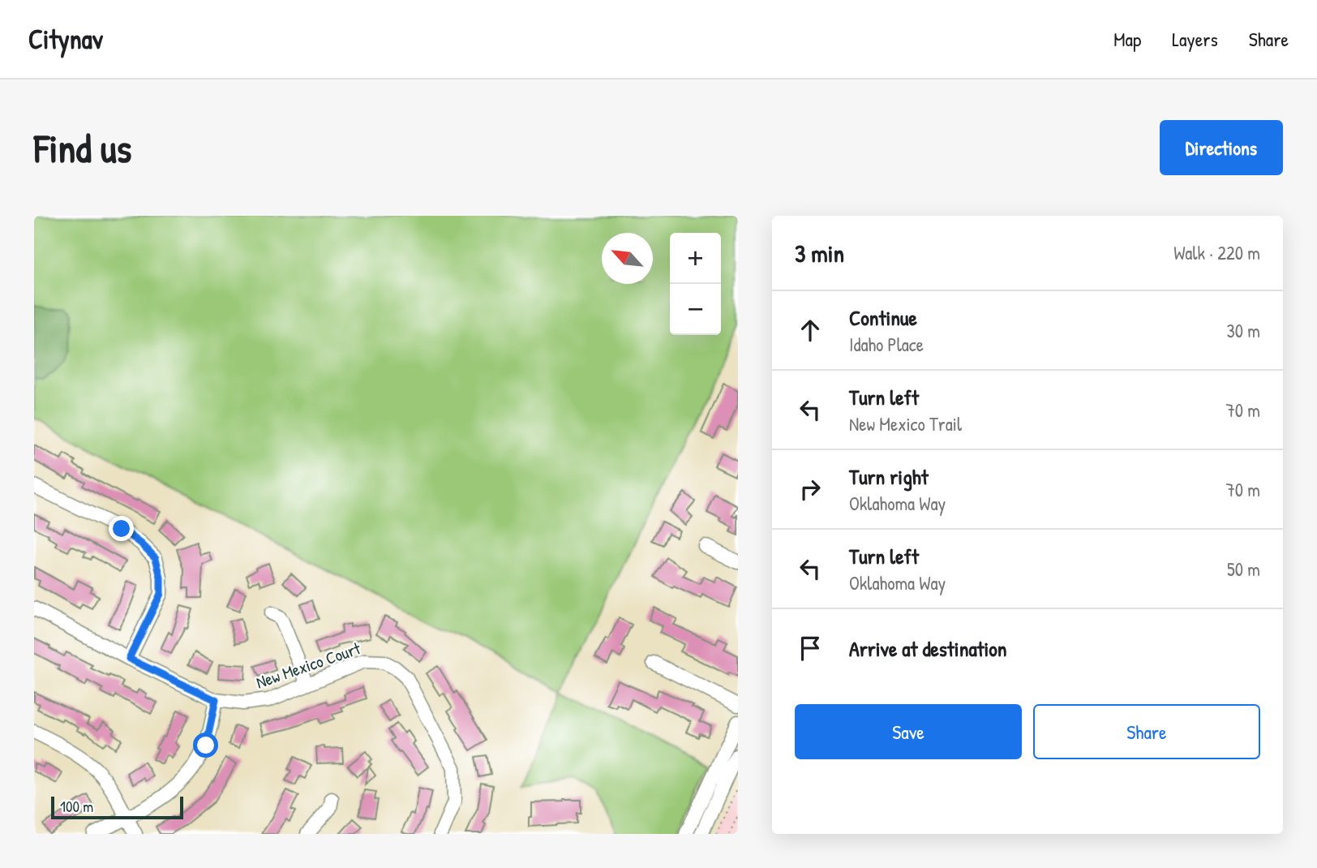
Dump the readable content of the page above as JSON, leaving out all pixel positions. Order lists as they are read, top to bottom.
{
  "streets": {
    "street": ["New Mexico Court"]
  },
  "scale_bar": "100 m",
  "north": "top left",
  "page": {
    "header": "Citynav",
    "nav": ["Map", "Layers", "Share"],
    "buttons": [
      "Directions",
      ["Save", "Share"]
    ],
    "title": "Find us",
    "heading": ["3 min", "Walk · 220 m"],
    "map_buttons": ["+", "−"],
    "list": [
      ["Continue", "Idaho Place", "30 m"],
      ["Turn left", "New Mexico Trail", "70 m"],
      ["Turn right", "Oklahoma Way", "70 m"],
      ["Turn left", "Oklahoma Way", "50 m"],
      "Arrive at destination"
    ],
    "scale": "100 m"
  }
}
